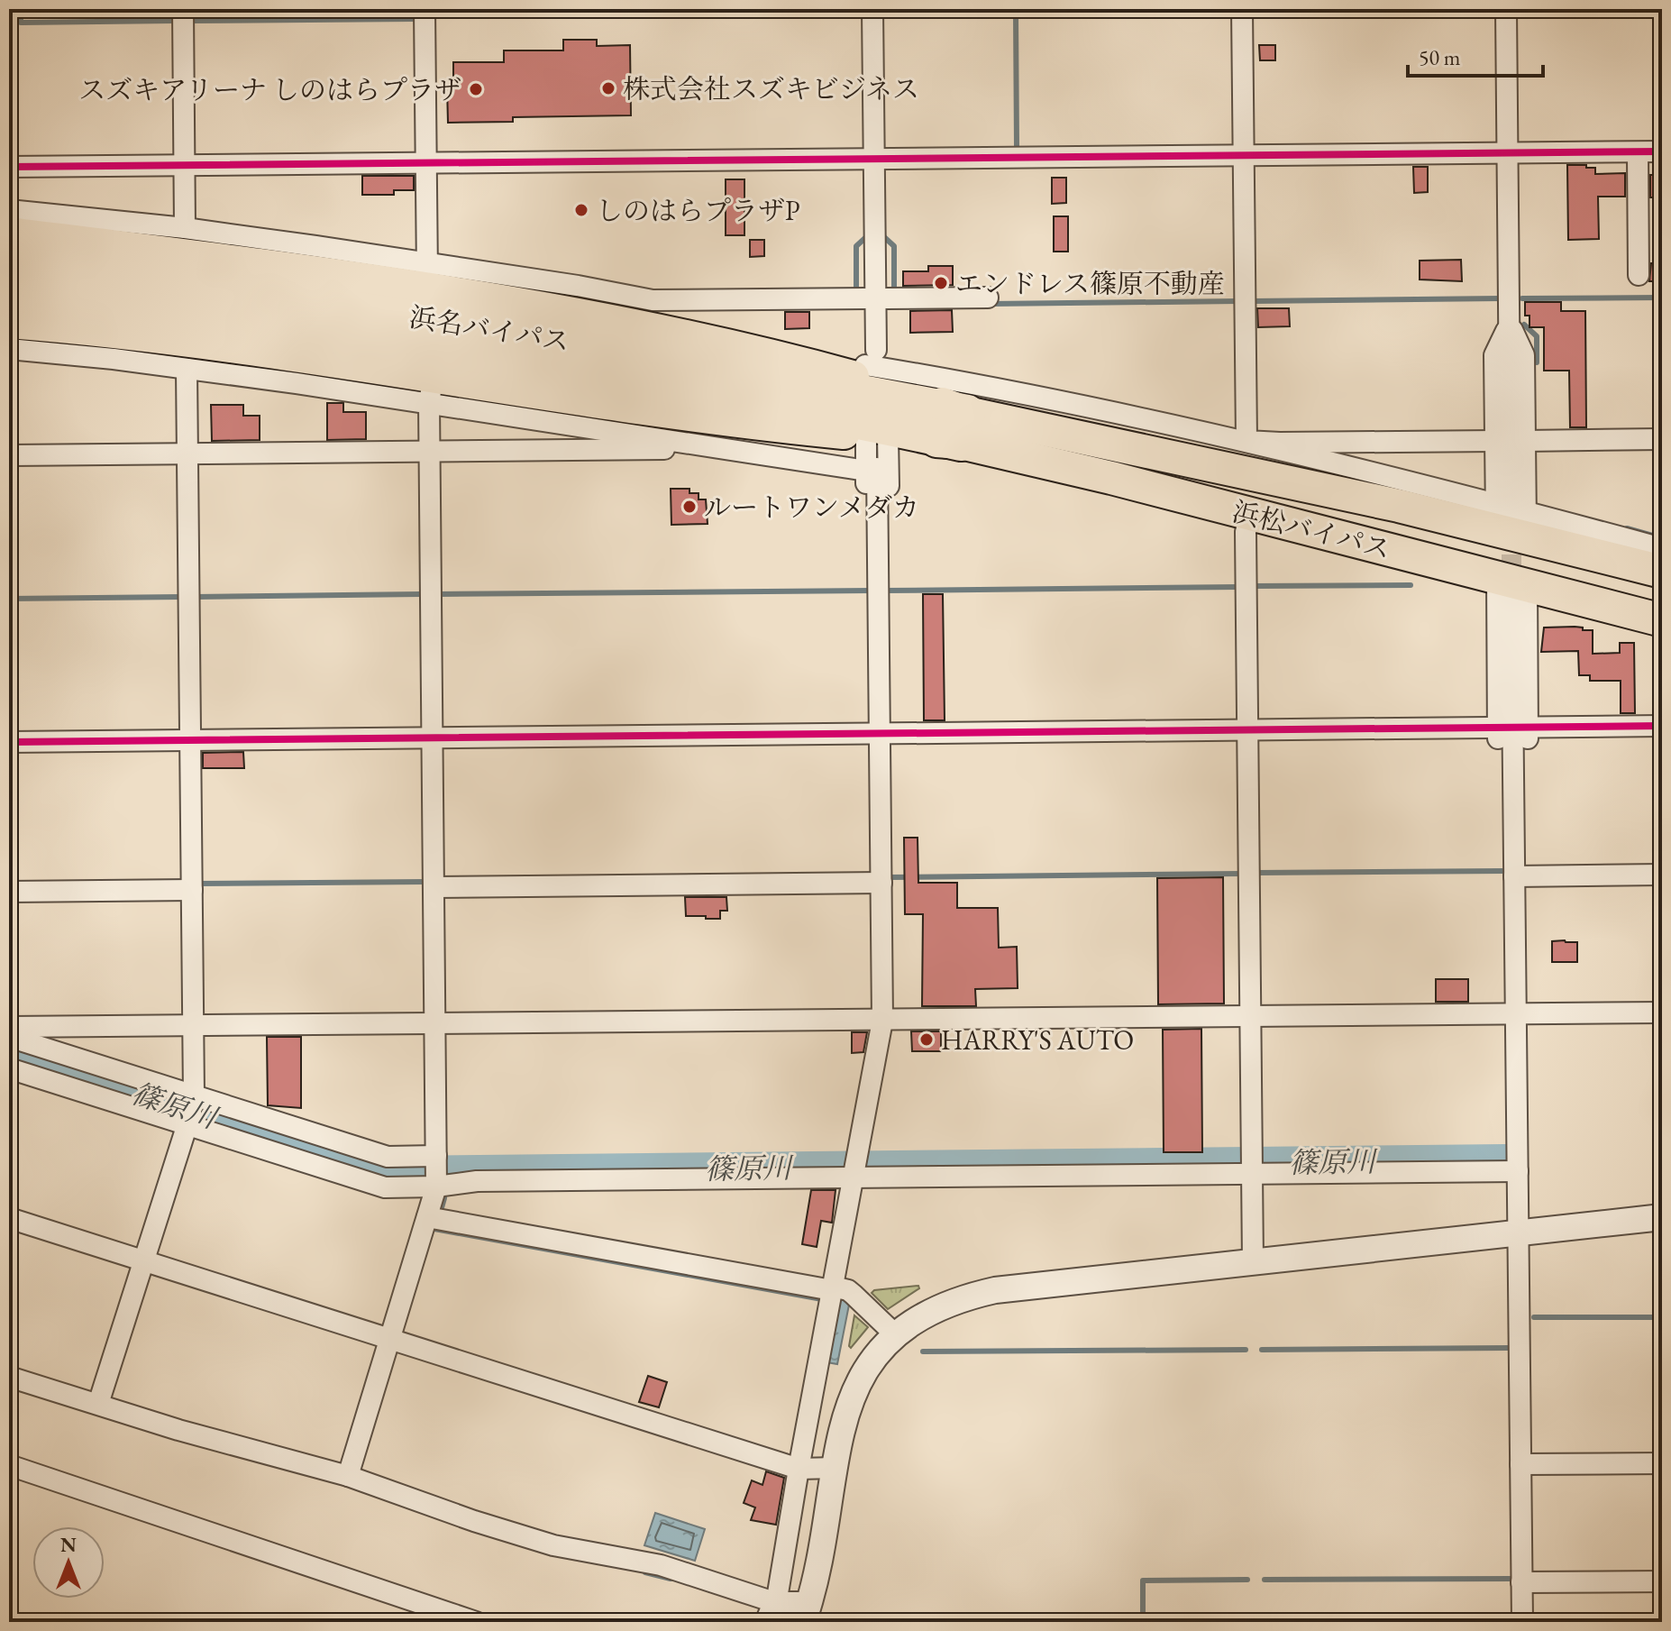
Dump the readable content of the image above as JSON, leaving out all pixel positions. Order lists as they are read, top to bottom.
{
  "streets": {
    "highway": ["浜名バイパス", "浜松バイパス"]
  },
  "crossings": [
    ["浜名バイパス", "浜松バイパス"]
  ],
  "water": ["篠原川"],
  "places": [
    "株式会社スズキビジネス",
    "スズキアリーナ しのはらプラザ",
    "しのはらプラザP",
    "エンドレス篠原不動産",
    "ルートワンメダカ",
    "HARRY'S AUTO"
  ],
  "scale_bar": "50 m",
  "north": "top"
}
